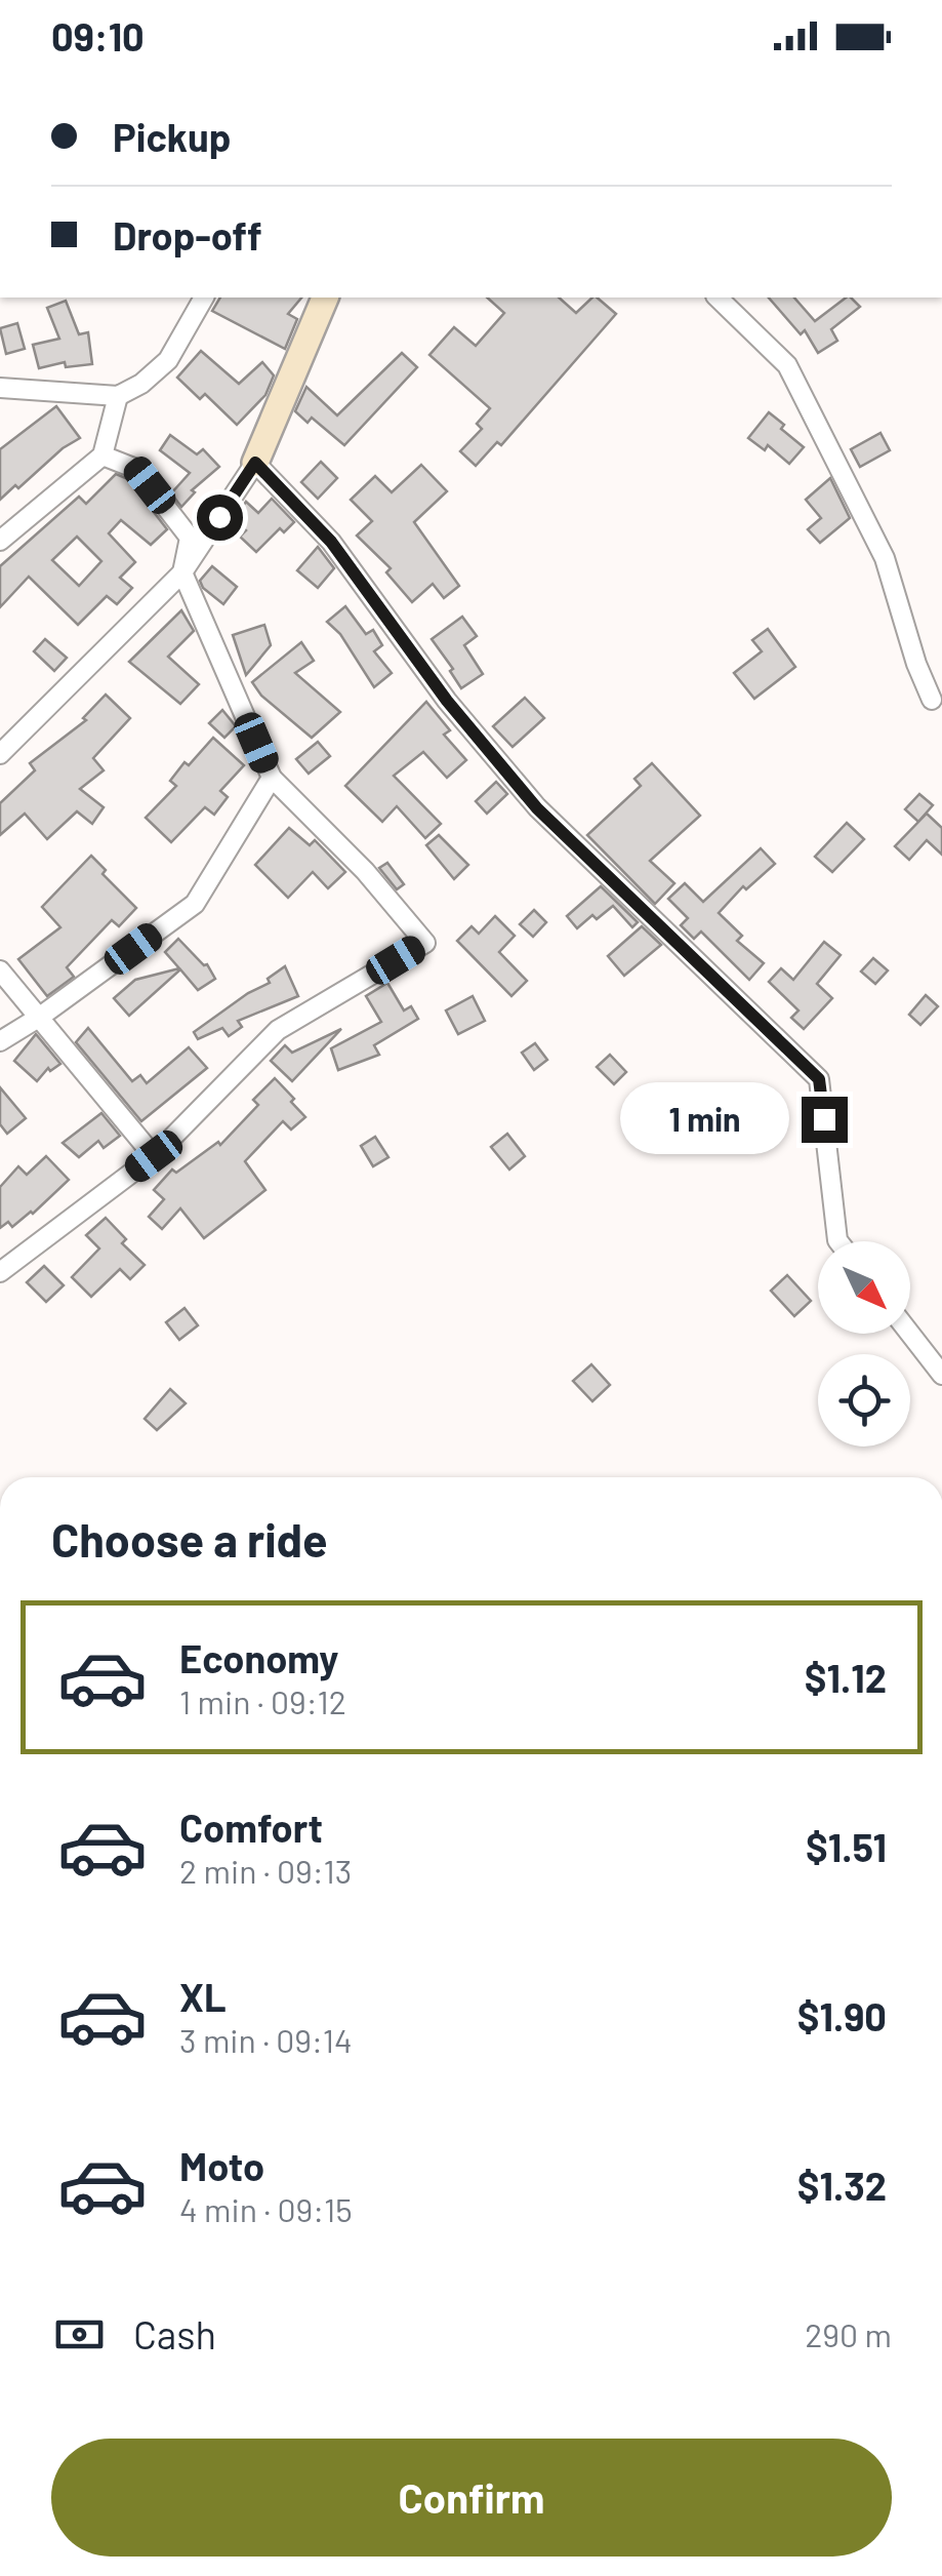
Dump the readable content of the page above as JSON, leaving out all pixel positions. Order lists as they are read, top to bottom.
{
  "north": "bottom right",
  "page": {
    "status": "09:10",
    "banner": ["Pickup", "Drop-off"],
    "bubble": "1 min",
    "heading": "Choose a ride",
    "list": [
      {
        "name": "Economy",
        "note": "1 min · 09:12",
        "value": "$1.12"
      },
      {
        "name": "Comfort",
        "note": "2 min · 09:13",
        "value": "$1.51"
      },
      {
        "name": "XL",
        "note": "3 min · 09:14",
        "value": "$1.90"
      },
      {
        "name": "Moto",
        "note": "4 min · 09:15",
        "value": "$1.32"
      }
    ],
    "pay": ["Cash", "290 m"],
    "buttons": "Confirm"
  }
}
